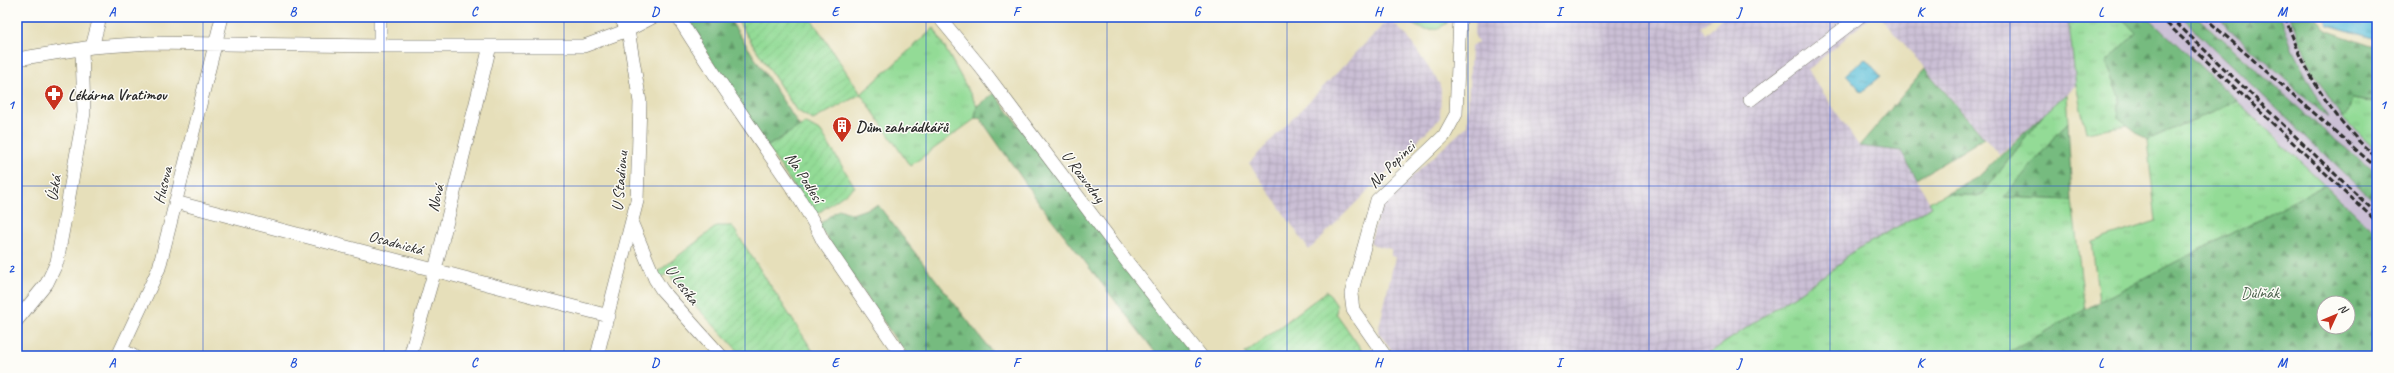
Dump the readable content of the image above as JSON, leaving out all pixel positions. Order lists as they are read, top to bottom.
{
  "streets": {
    "street": [
      "Na Popinci",
      "U Rozvodny",
      "Na Podlesí",
      "U Stadionu",
      "Husova",
      "Úzká",
      "Nová",
      "Osadnická",
      "U Lesíka"
    ]
  },
  "crossings": [
    ["U Stadionu", "Osadnická"],
    ["U Stadionu", "U Lesíka"],
    ["Husova", "Osadnická"],
    ["Nová", "Osadnická"]
  ],
  "parks": ["Důlňák"],
  "places": {
    "pharmacy": ["Lékárna Vratimov"],
    "building": ["Dům zahrádkářů"]
  },
  "north": "top right",
  "grid": {
    "columns": [
      "A",
      "B",
      "C",
      "D",
      "E",
      "F",
      "G",
      "H",
      "I",
      "J",
      "K",
      "L",
      "M"
    ],
    "rows": ["1", "2"]
  }
}
